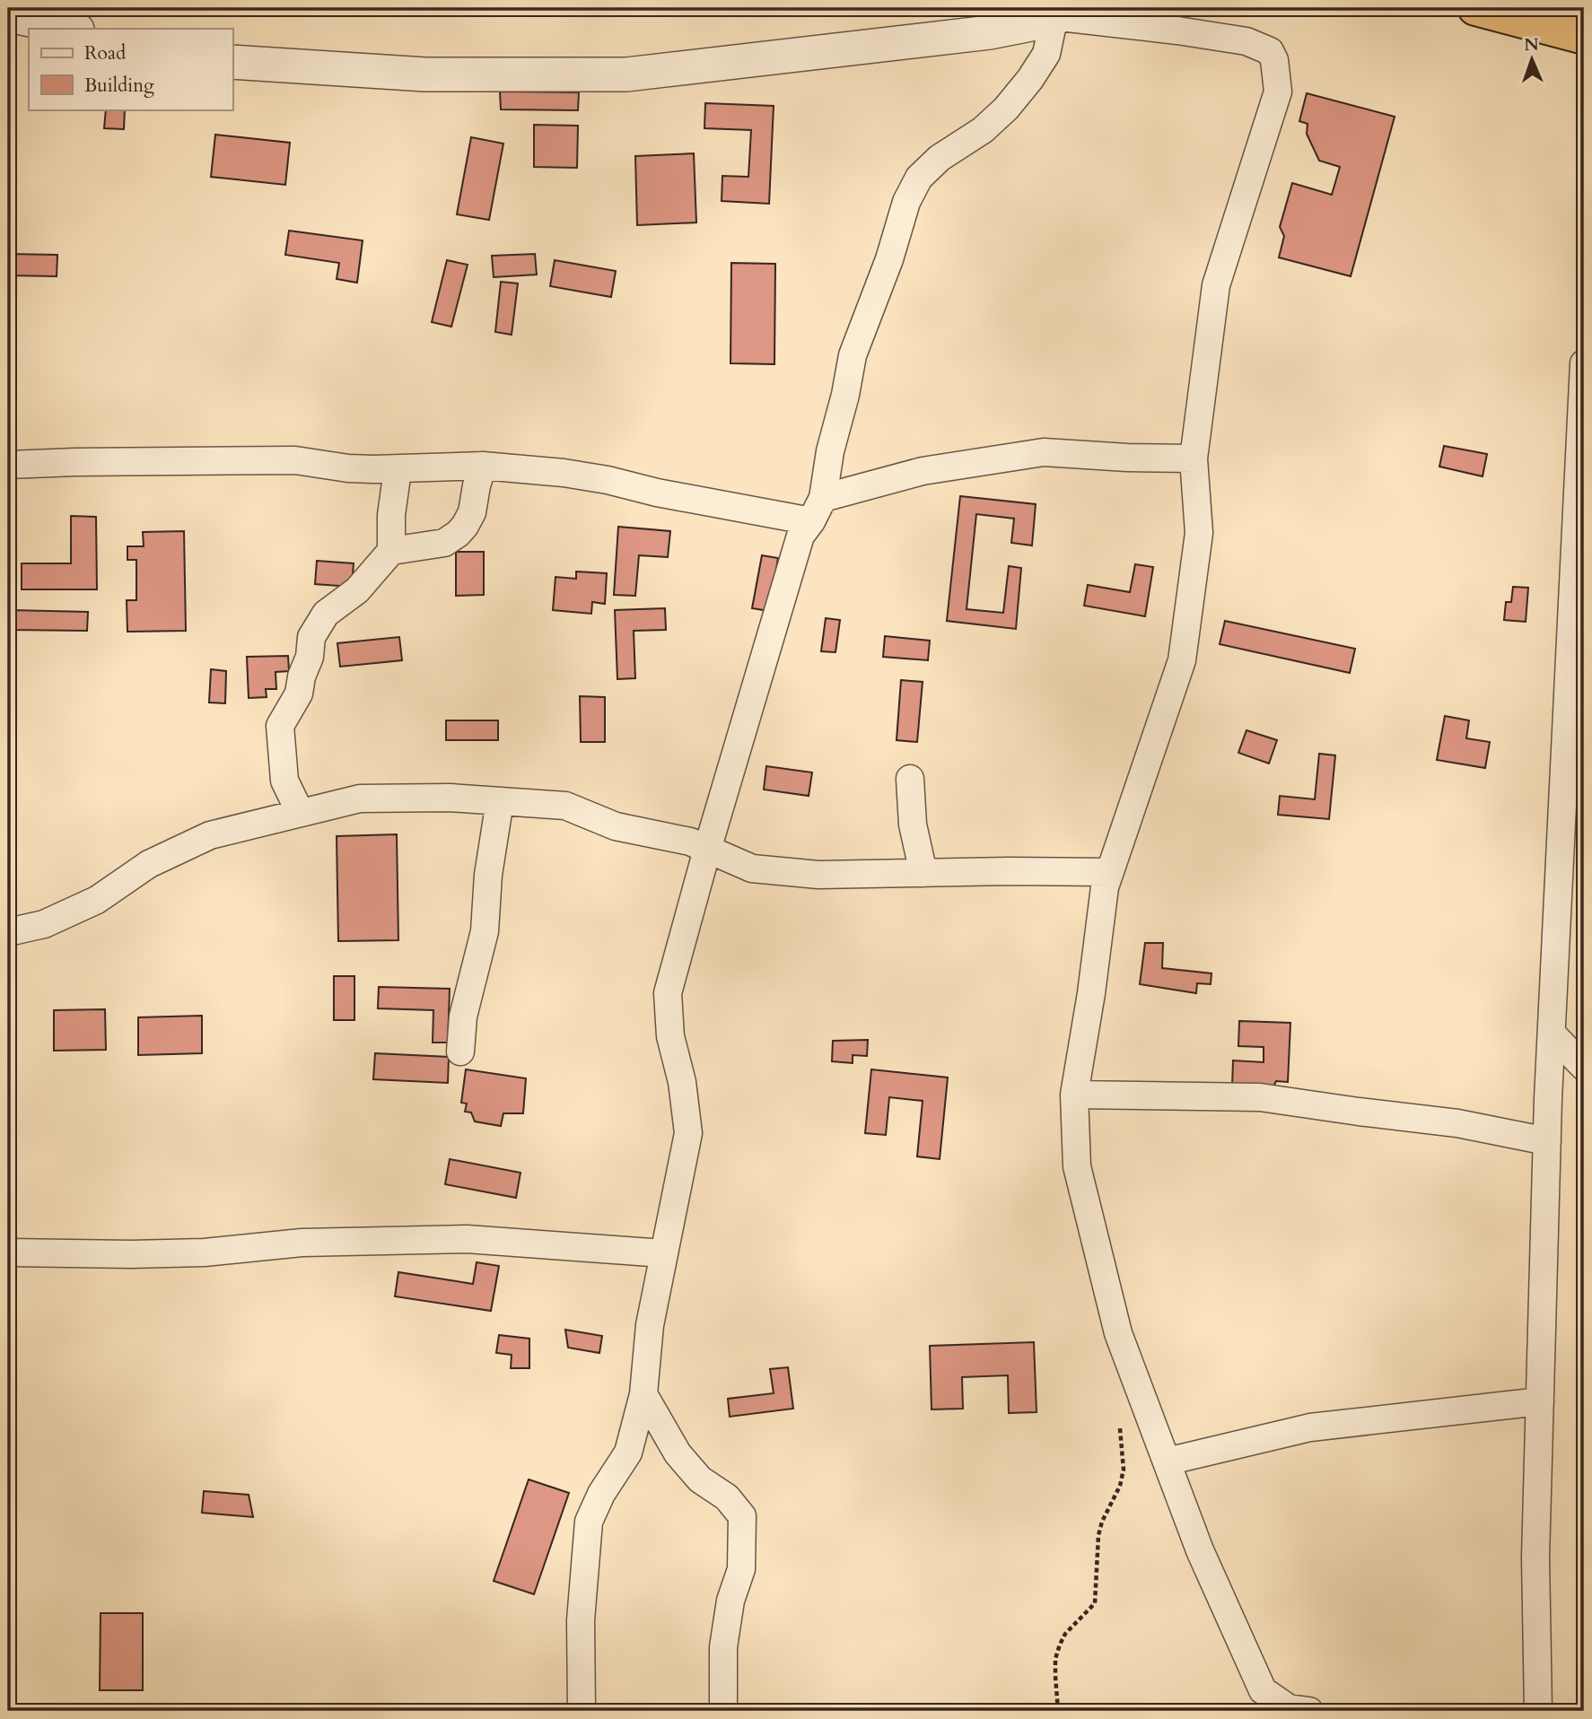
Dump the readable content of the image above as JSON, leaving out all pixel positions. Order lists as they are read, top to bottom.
{
  "legend": ["Road", "Building"],
  "north": "top"
}
